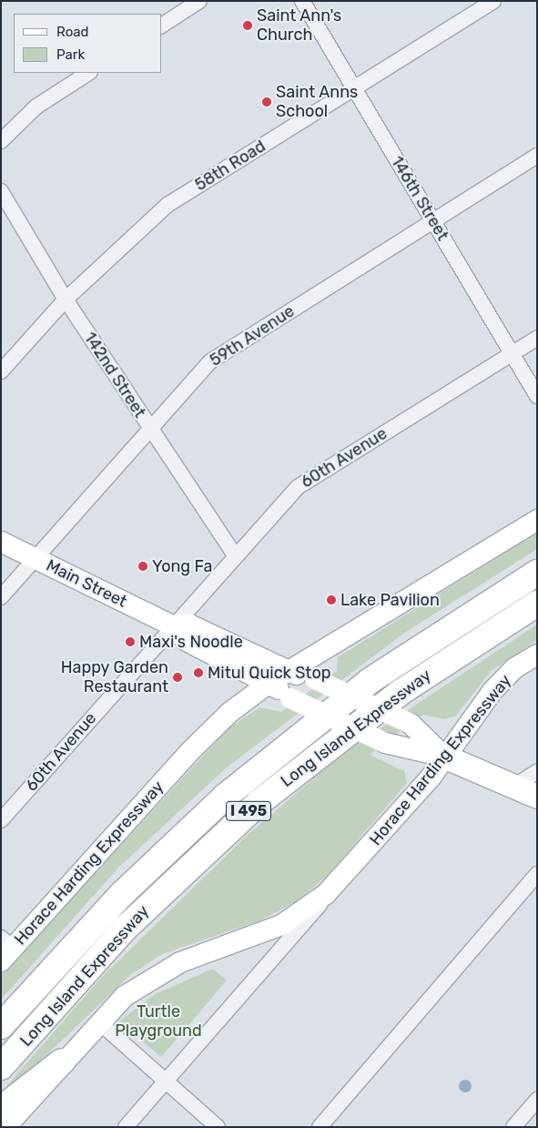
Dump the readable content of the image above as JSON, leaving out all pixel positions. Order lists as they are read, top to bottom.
{
  "streets": {
    "highway": ["Long Island Expressway", "I 495"],
    "main road": ["Main Street", "Horace Harding Expressway"],
    "street": [
      "58th Road",
      "146th Street",
      "59th Avenue",
      "142nd Street",
      "60th Avenue"
    ]
  },
  "crossings": [
    ["58th Road", "146th Street"],
    ["58th Road", "142nd Street"],
    ["146th Street", "59th Avenue"],
    ["146th Street", "60th Avenue"],
    ["59th Avenue", "142nd Street"],
    ["59th Avenue", "Main Street"],
    ["142nd Street", "60th Avenue"],
    ["60th Avenue", "Main Street"],
    ["Main Street", "Horace Harding Expressway"]
  ],
  "parks": ["Turtle Playground"],
  "places": [
    "Saint Ann's Church",
    "Saint Anns School",
    "Yong Fa",
    "Lake Pavilion",
    "Maxi's Noodle",
    "Mitul Quick Stop",
    "Happy Garden Restaurant"
  ],
  "legend": ["Road", "Park"]
}
